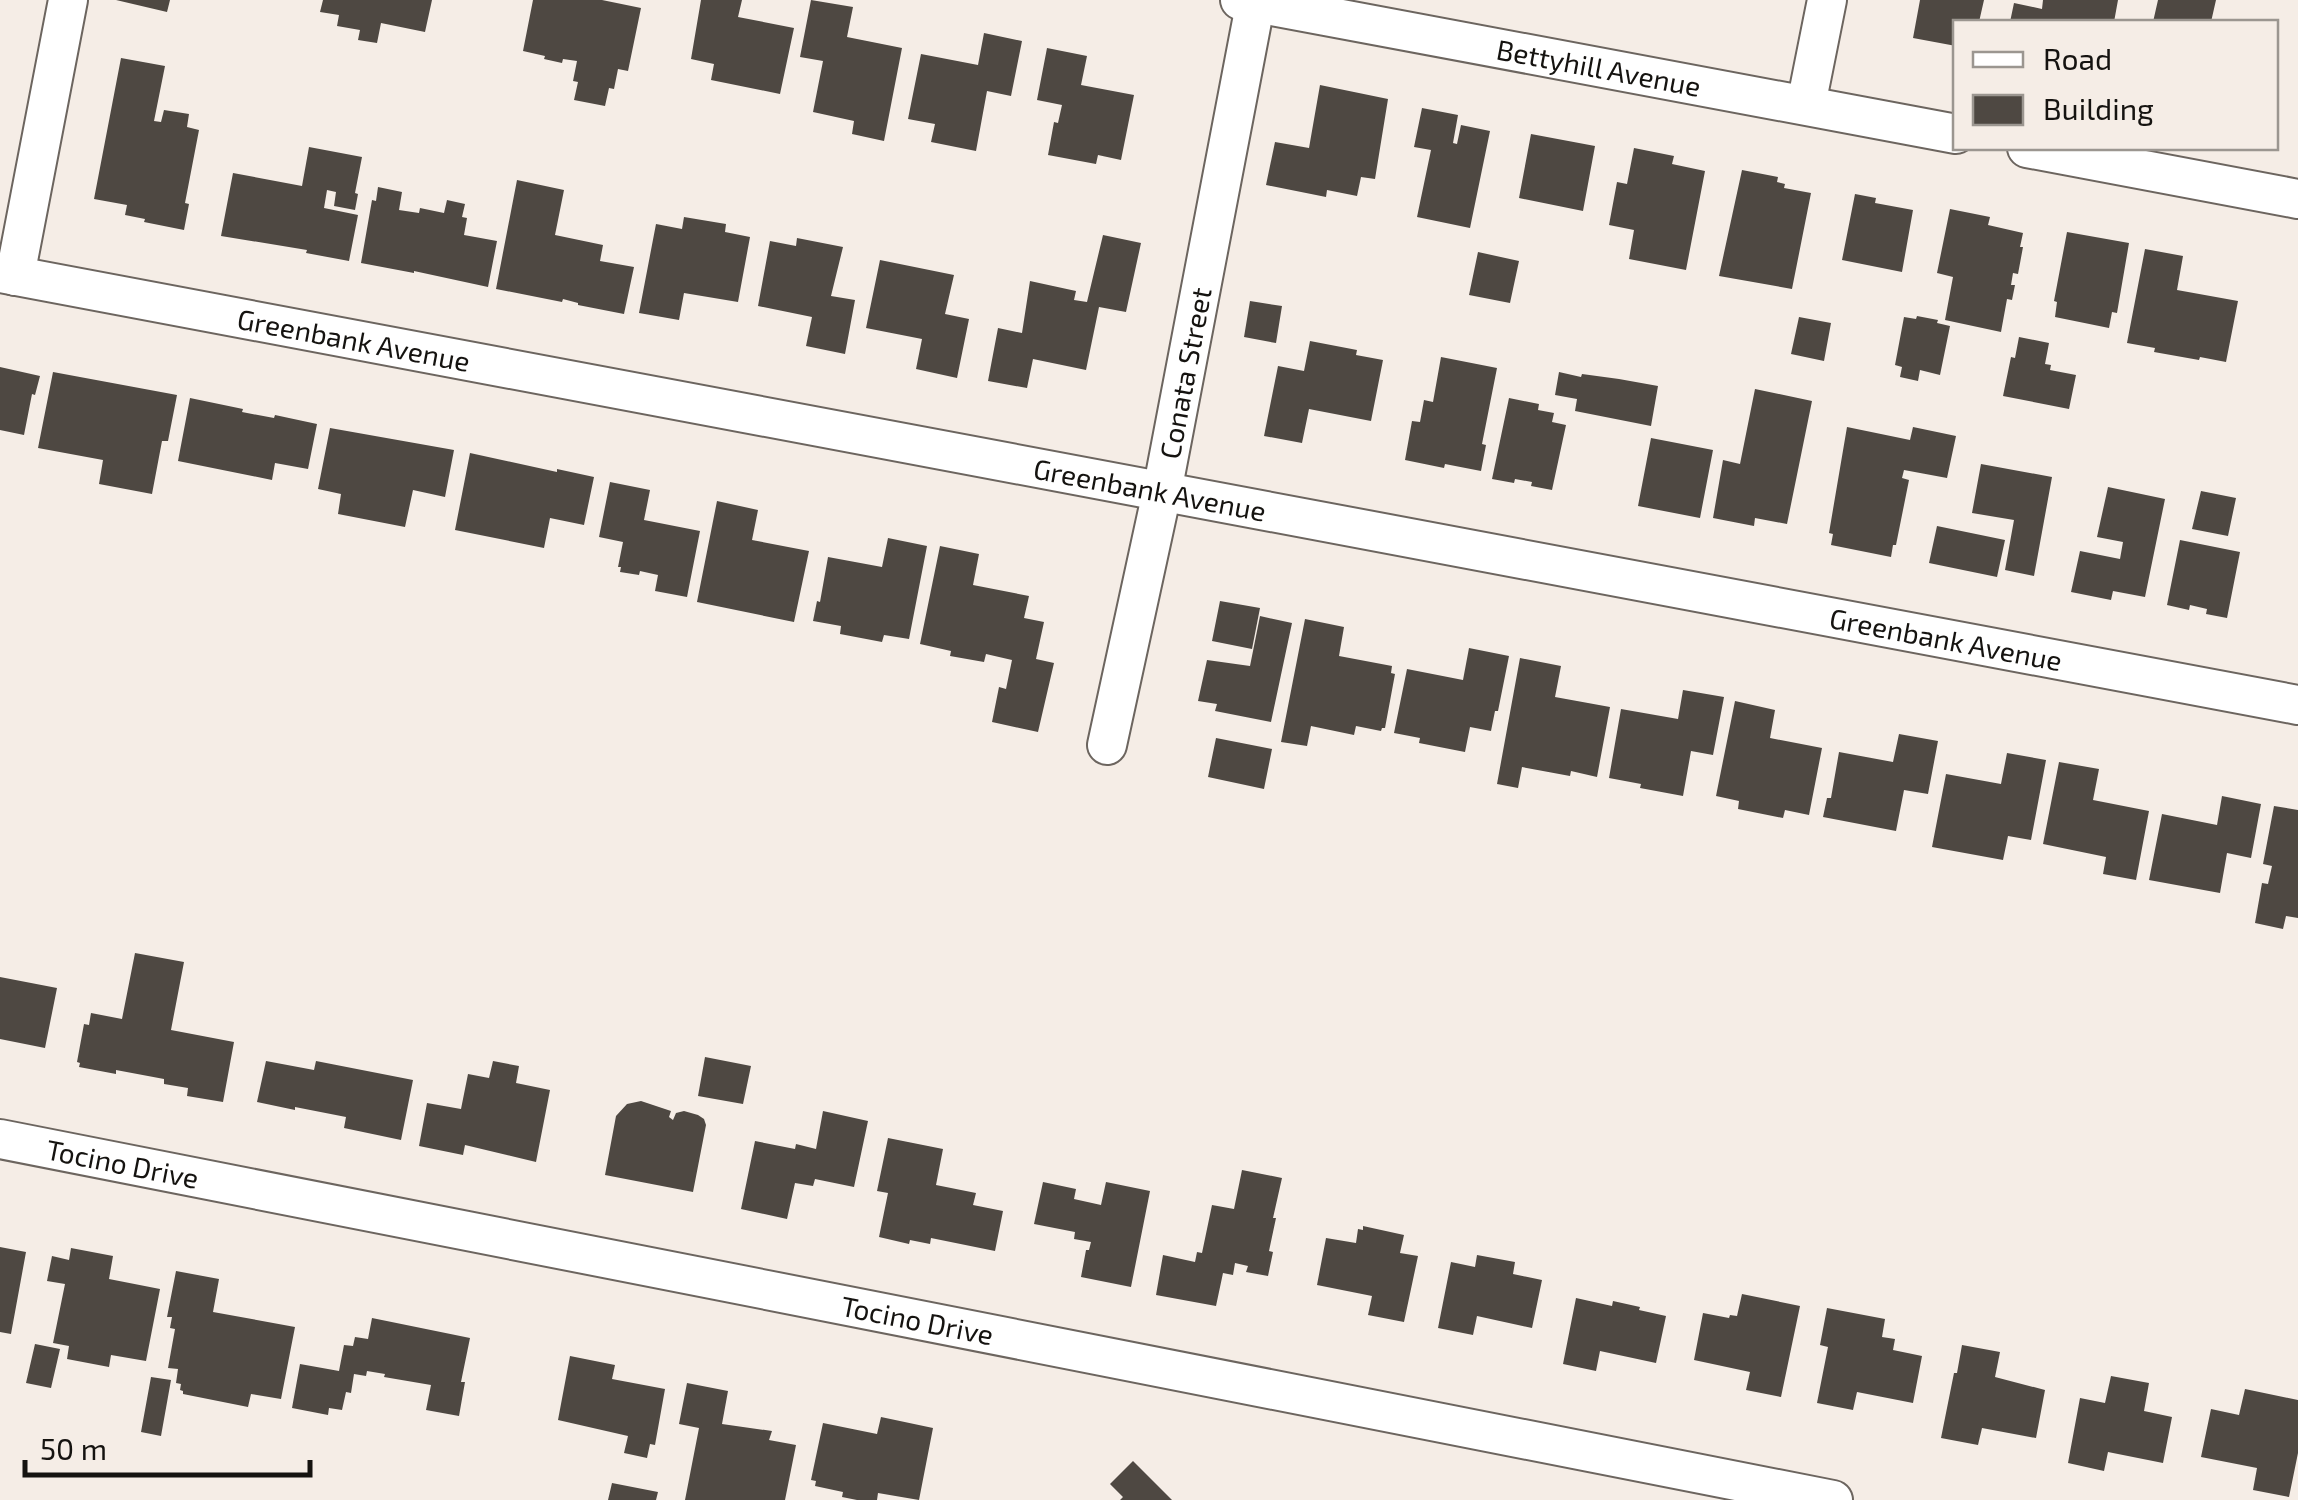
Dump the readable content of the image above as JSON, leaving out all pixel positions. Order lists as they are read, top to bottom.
{
  "streets": {
    "street": [
      "Bettyhill Avenue",
      "Greenbank Avenue",
      "Conata Street",
      "Tocino Drive"
    ]
  },
  "crossings": [
    ["Bettyhill Avenue", "Conata Street"],
    ["Greenbank Avenue", "Conata Street"]
  ],
  "legend": ["Road", "Building"],
  "scale_bar": "50 m"
}
